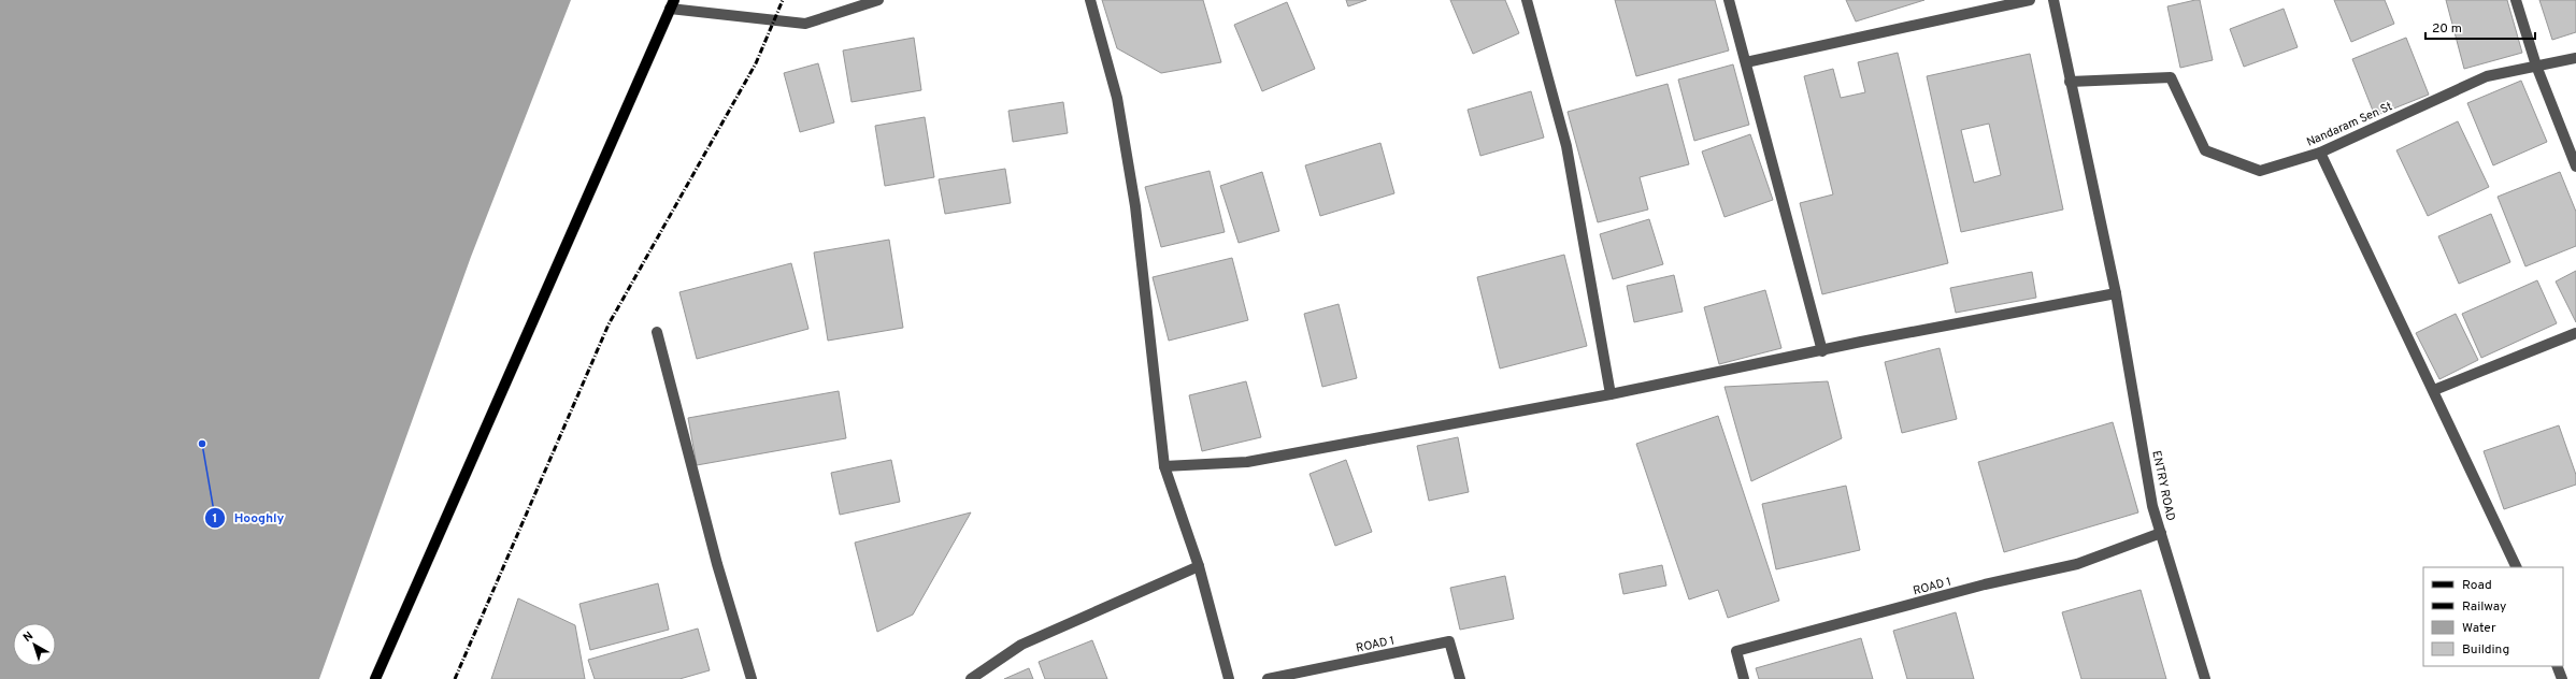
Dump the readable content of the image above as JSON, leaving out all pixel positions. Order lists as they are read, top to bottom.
{
  "streets": {
    "street": ["Nandaram Sen St", "ENTRY ROAD", "ROAD 1"]
  },
  "crossings": [
    ["Nandaram Sen St", "ENTRY ROAD"],
    ["ENTRY ROAD", "ROAD 1"]
  ],
  "places": ["Hooghly"],
  "legend": [
    "Road",
    "Railway",
    "Water",
    "Building"
  ],
  "scale_bar": "20 m",
  "north": "top left"
}
